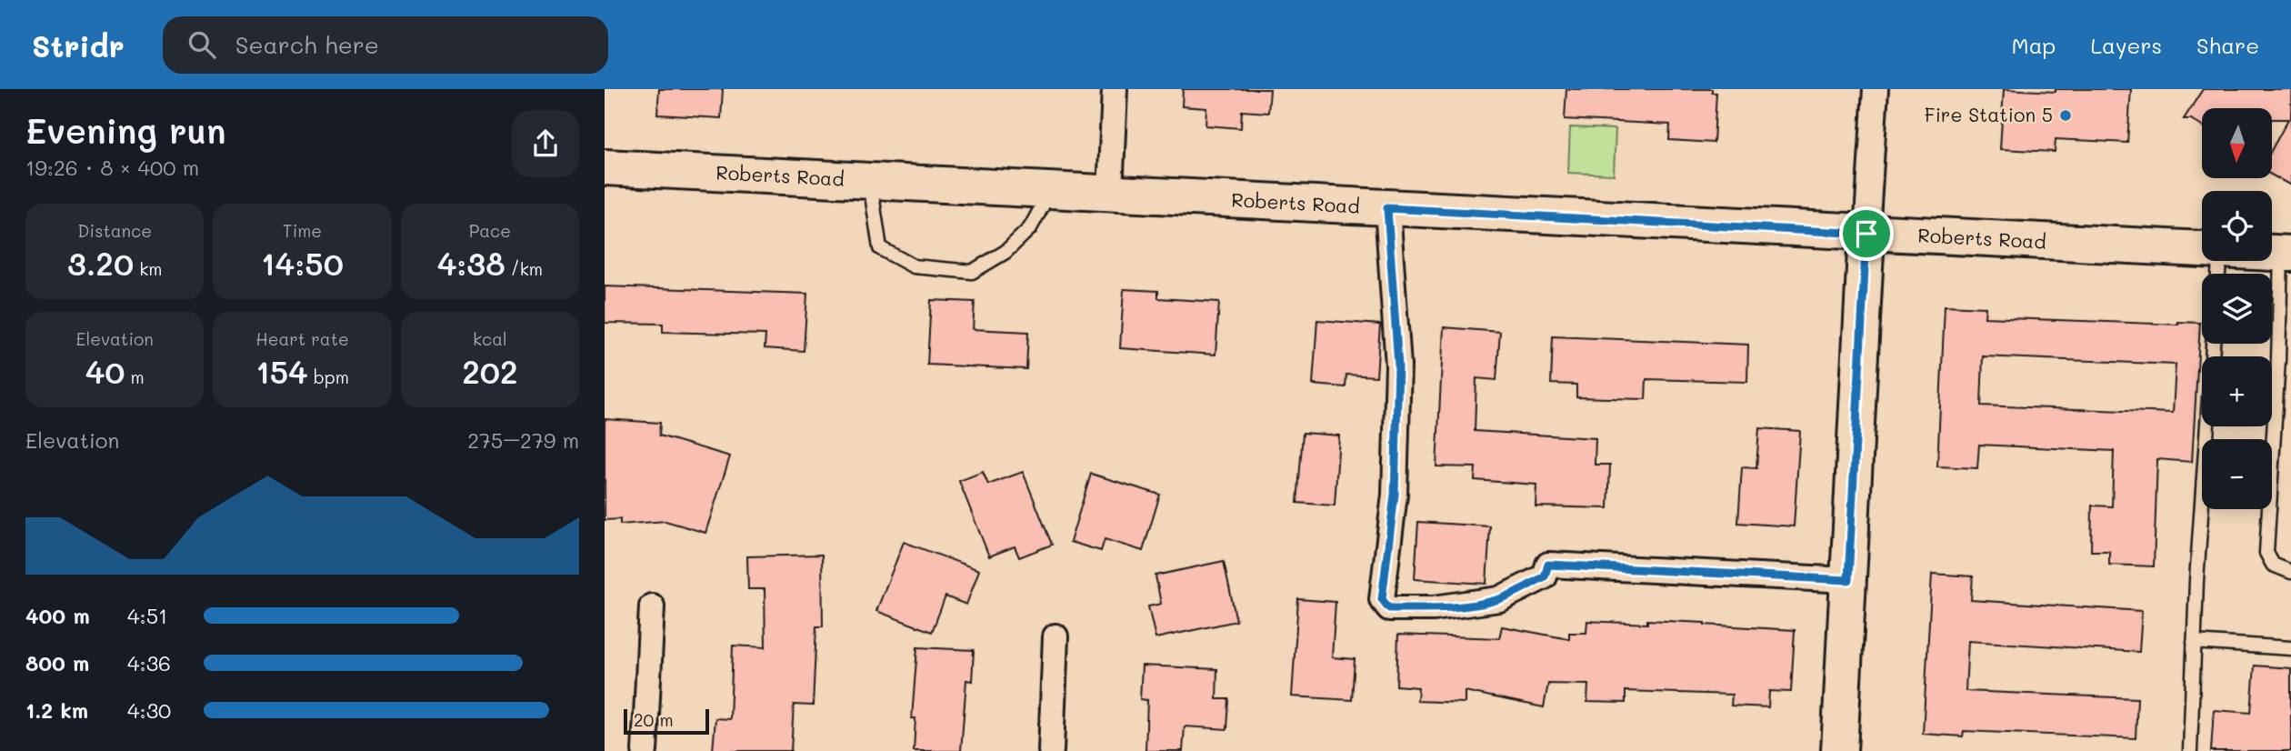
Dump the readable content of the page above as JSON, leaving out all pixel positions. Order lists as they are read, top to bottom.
{
  "streets": {
    "street": ["Roberts Road"]
  },
  "places": ["Fire Station 5"],
  "scale_bar": "20 m",
  "north": "bottom",
  "page": {
    "header": "Stridr",
    "search": "Search here",
    "nav": ["Map", "Layers", "Share"],
    "heading": ["Evening run", "19:26 · 8 × 400 m"],
    "map_buttons": ["+", "−"],
    "stats": [
      ["Distance", "3.20 km"],
      ["Time", "14:50"],
      ["Pace", "4:38 /km"],
      ["Elevation", "40 m"],
      ["Heart rate", "154 bpm"],
      ["kcal", "202"]
    ],
    "chart": ["Elevation", "275–279 m"],
    "list": [
      {
        "name": "400 m",
        "note": "4:51"
      },
      {
        "name": "800 m",
        "note": "4:36"
      },
      {
        "name": "1.2 km",
        "note": "4:30"
      }
    ],
    "scale": "20 m"
  }
}
